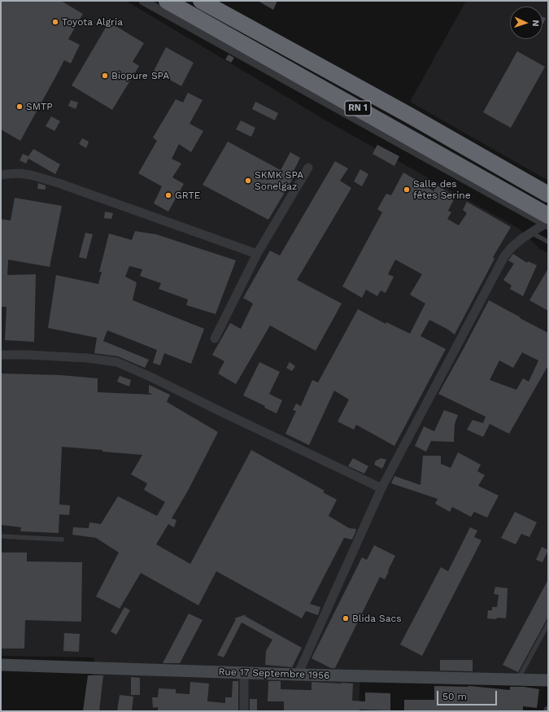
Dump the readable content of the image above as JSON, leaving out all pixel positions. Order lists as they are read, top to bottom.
{
  "streets": {
    "highway": ["RN 1"],
    "main road": ["Rue 17 Septembre 1956"]
  },
  "places": [
    "Toyota Algria",
    "Biopure SPA",
    "SMTP",
    "SKMK SPA Sonelgaz",
    "Salle des fêtes Serine",
    "GRTE",
    "Blida Sacs"
  ],
  "scale_bar": "50 m",
  "north": "right"
}
